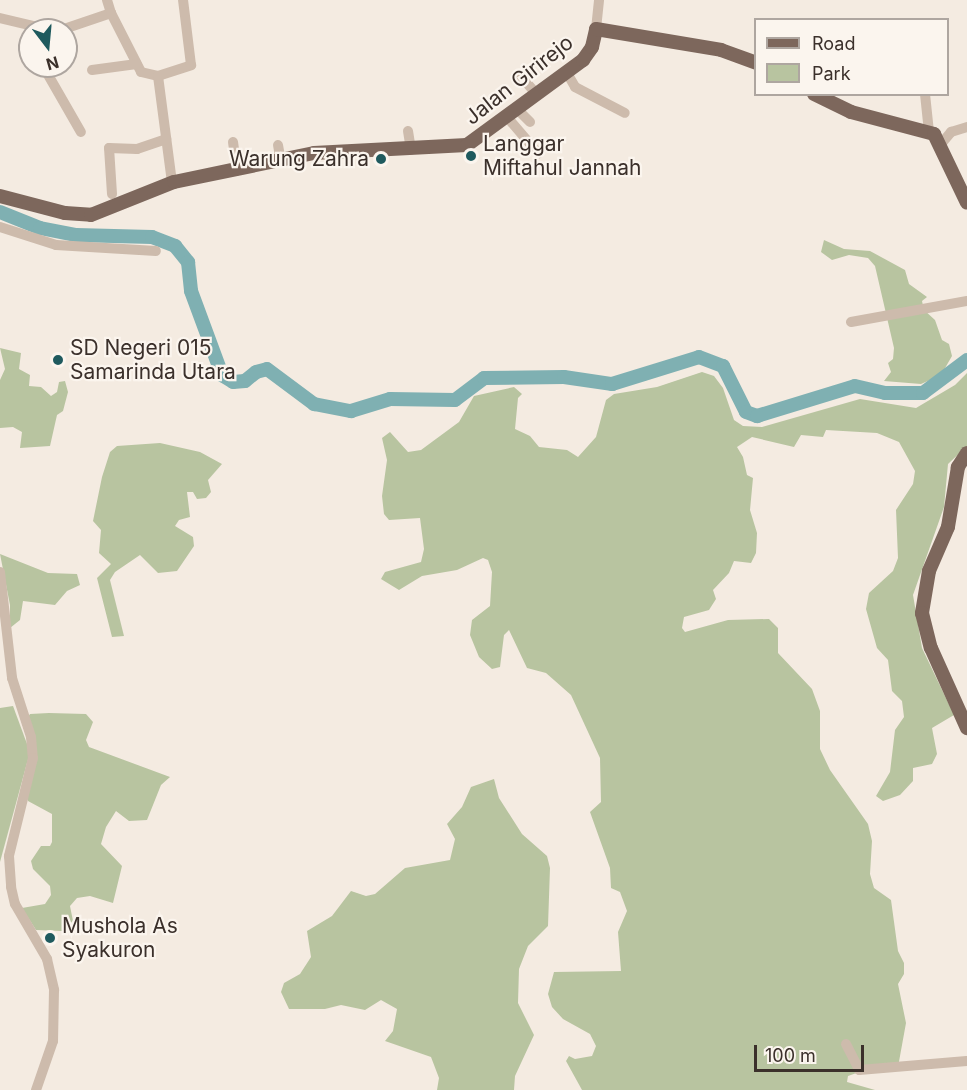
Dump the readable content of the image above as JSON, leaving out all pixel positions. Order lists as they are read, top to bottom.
{
  "streets": {
    "main road": ["Jalan Girirejo"]
  },
  "places": [
    "Langgar Miftahul Jannah",
    "Warung Zahra",
    "SD Negeri 015 Samarinda Utara",
    "Mushola As Syakuron"
  ],
  "legend": ["Road", "Park"],
  "scale_bar": "100 m",
  "north": "bottom"
}
